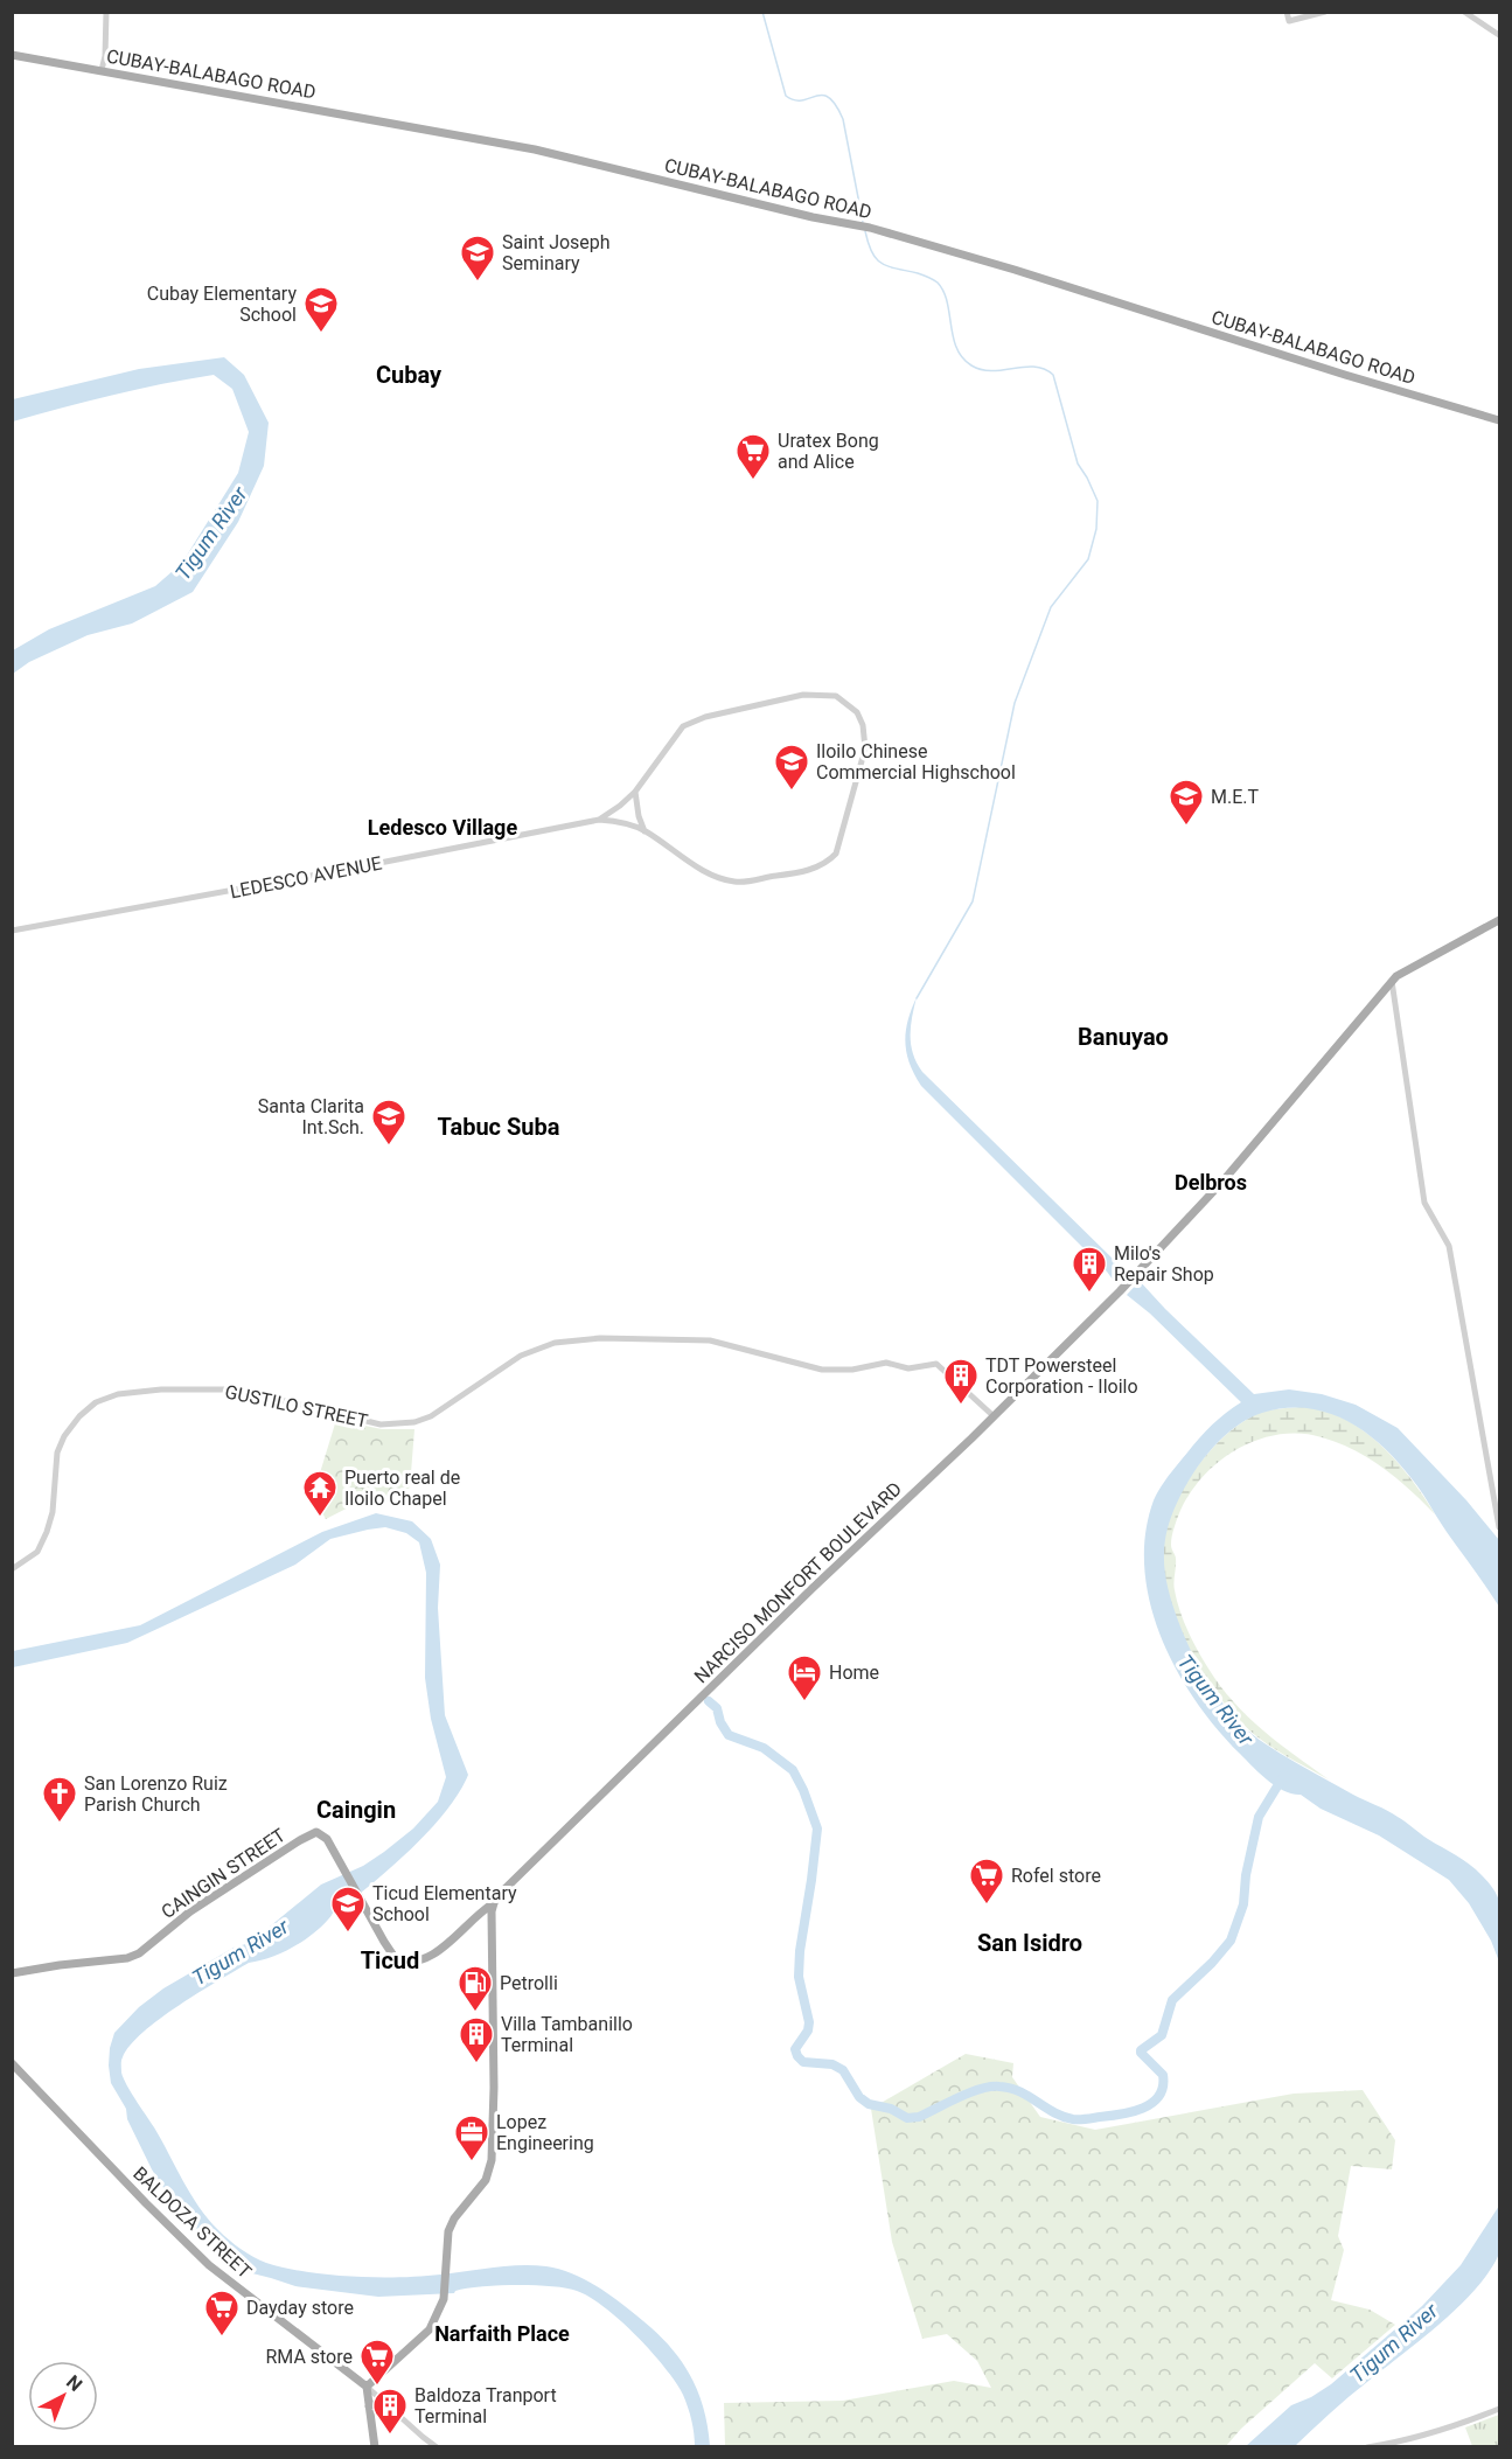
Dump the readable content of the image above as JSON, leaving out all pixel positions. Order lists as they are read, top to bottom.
{
  "streets": {
    "main road": [
      "CUBAY-BALABAGO ROAD",
      "NARCISO MONFORT BOULEVARD",
      "CAINGIN STREET",
      "BALDOZA STREET"
    ],
    "street": ["LEDESCO AVENUE", "GUSTILO STREET"]
  },
  "crossings": [
    ["GUSTILO STREET", "NARCISO MONFORT BOULEVARD"],
    ["NARCISO MONFORT BOULEVARD", "CAINGIN STREET"]
  ],
  "districts": [
    "Cubay",
    "Ledesco Village",
    "Banuyao",
    "Tabuc Suba",
    "Delbros",
    "Caingin",
    "San Isidro",
    "Ticud",
    "Narfaith Place"
  ],
  "water": ["Tigum River"],
  "places": {
    "school or university": [
      "Saint Joseph Seminary",
      "Cubay Elementary School",
      "Iloilo Chinese Commercial Highschool",
      "M.E.T",
      "Santa Clarita Int.Sch.",
      "Ticud Elementary School"
    ],
    "supermarket": [
      "Uratex Bong and Alice",
      "Rofel store",
      "Dayday store",
      "RMA store"
    ],
    "building": [
      "Milo's Repair Shop",
      "TDT Powersteel Corporation - Iloilo",
      "Villa Tambanillo Terminal",
      "Baldoza Tranport Terminal"
    ],
    "temple": ["Puerto real de Iloilo Chapel"],
    "hotel": ["Home"],
    "church": ["San Lorenzo Ruiz Parish Church"],
    "fuel station": ["Petrolli"],
    "office": ["Lopez Engineering"]
  },
  "north": "top right"
}
